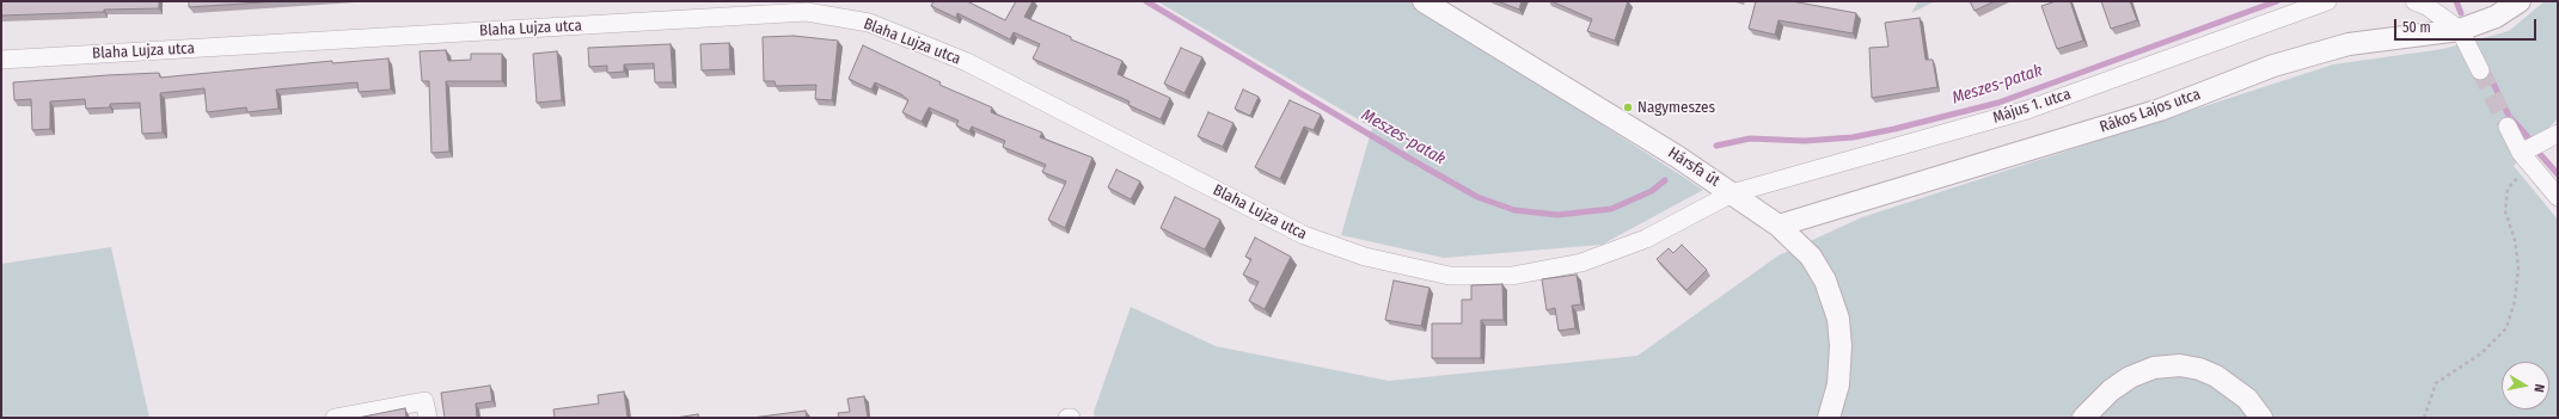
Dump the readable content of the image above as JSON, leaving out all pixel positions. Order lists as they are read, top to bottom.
{
  "streets": {
    "street": [
      "Blaha Lujza utca",
      "Május 1. utca",
      "Rákos Lajos utca",
      "Hársfa út"
    ]
  },
  "crossings": [
    ["Blaha Lujza utca", "Május 1. utca"],
    ["Blaha Lujza utca", "Hársfa út"],
    ["Május 1. utca", "Hársfa út"],
    ["Rákos Lajos utca", "Hársfa út"]
  ],
  "water": ["Meszes-patak"],
  "places": ["Nagymeszes"],
  "scale_bar": "50 m",
  "north": "right"
}
